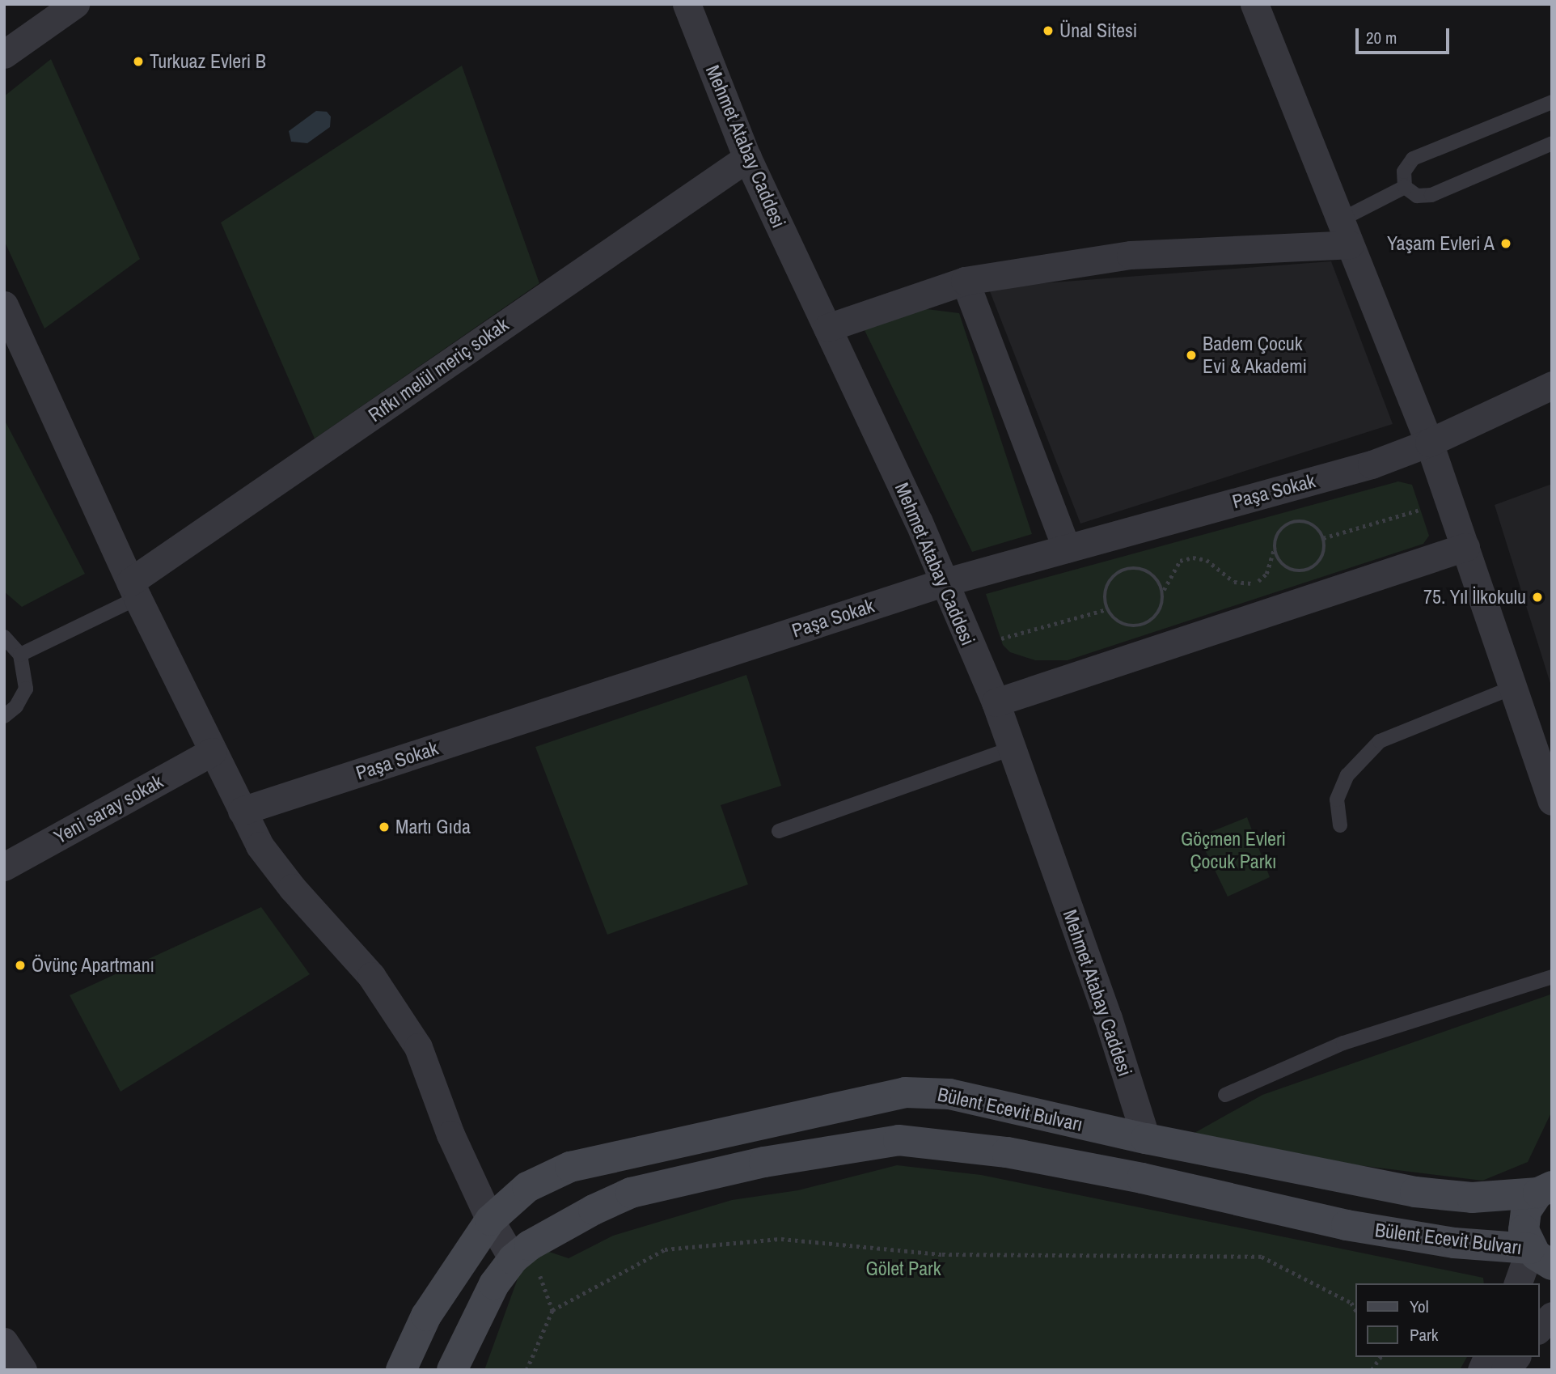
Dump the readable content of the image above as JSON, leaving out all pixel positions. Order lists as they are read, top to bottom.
{
  "streets": {
    "main road": ["Bülent Ecevit Bulvarı"],
    "street": [
      "Mehmet Atabay Caddesi",
      "Rıfkı melül meriç sokak",
      "Paşa Sokak",
      "Yeni saray sokak"
    ]
  },
  "crossings": [
    ["Mehmet Atabay Caddesi", "Rıfkı melül meriç sokak"],
    ["Mehmet Atabay Caddesi", "Paşa Sokak"],
    ["Mehmet Atabay Caddesi", "Bülent Ecevit Bulvarı"]
  ],
  "parks": ["Göçmen Evleri Çocuk Parkı", "Gölet Park"],
  "places": [
    "Ünal Sitesi",
    "Turkuaz Evleri B",
    "Yaşam Evleri A",
    "Badem Çocuk Evi & Akademi",
    "75. Yıl İlkokulu",
    "Martı Gıda",
    "Övünç Apartmanı"
  ],
  "legend": ["Yol", "Park"],
  "scale_bar": "20 m"
}
